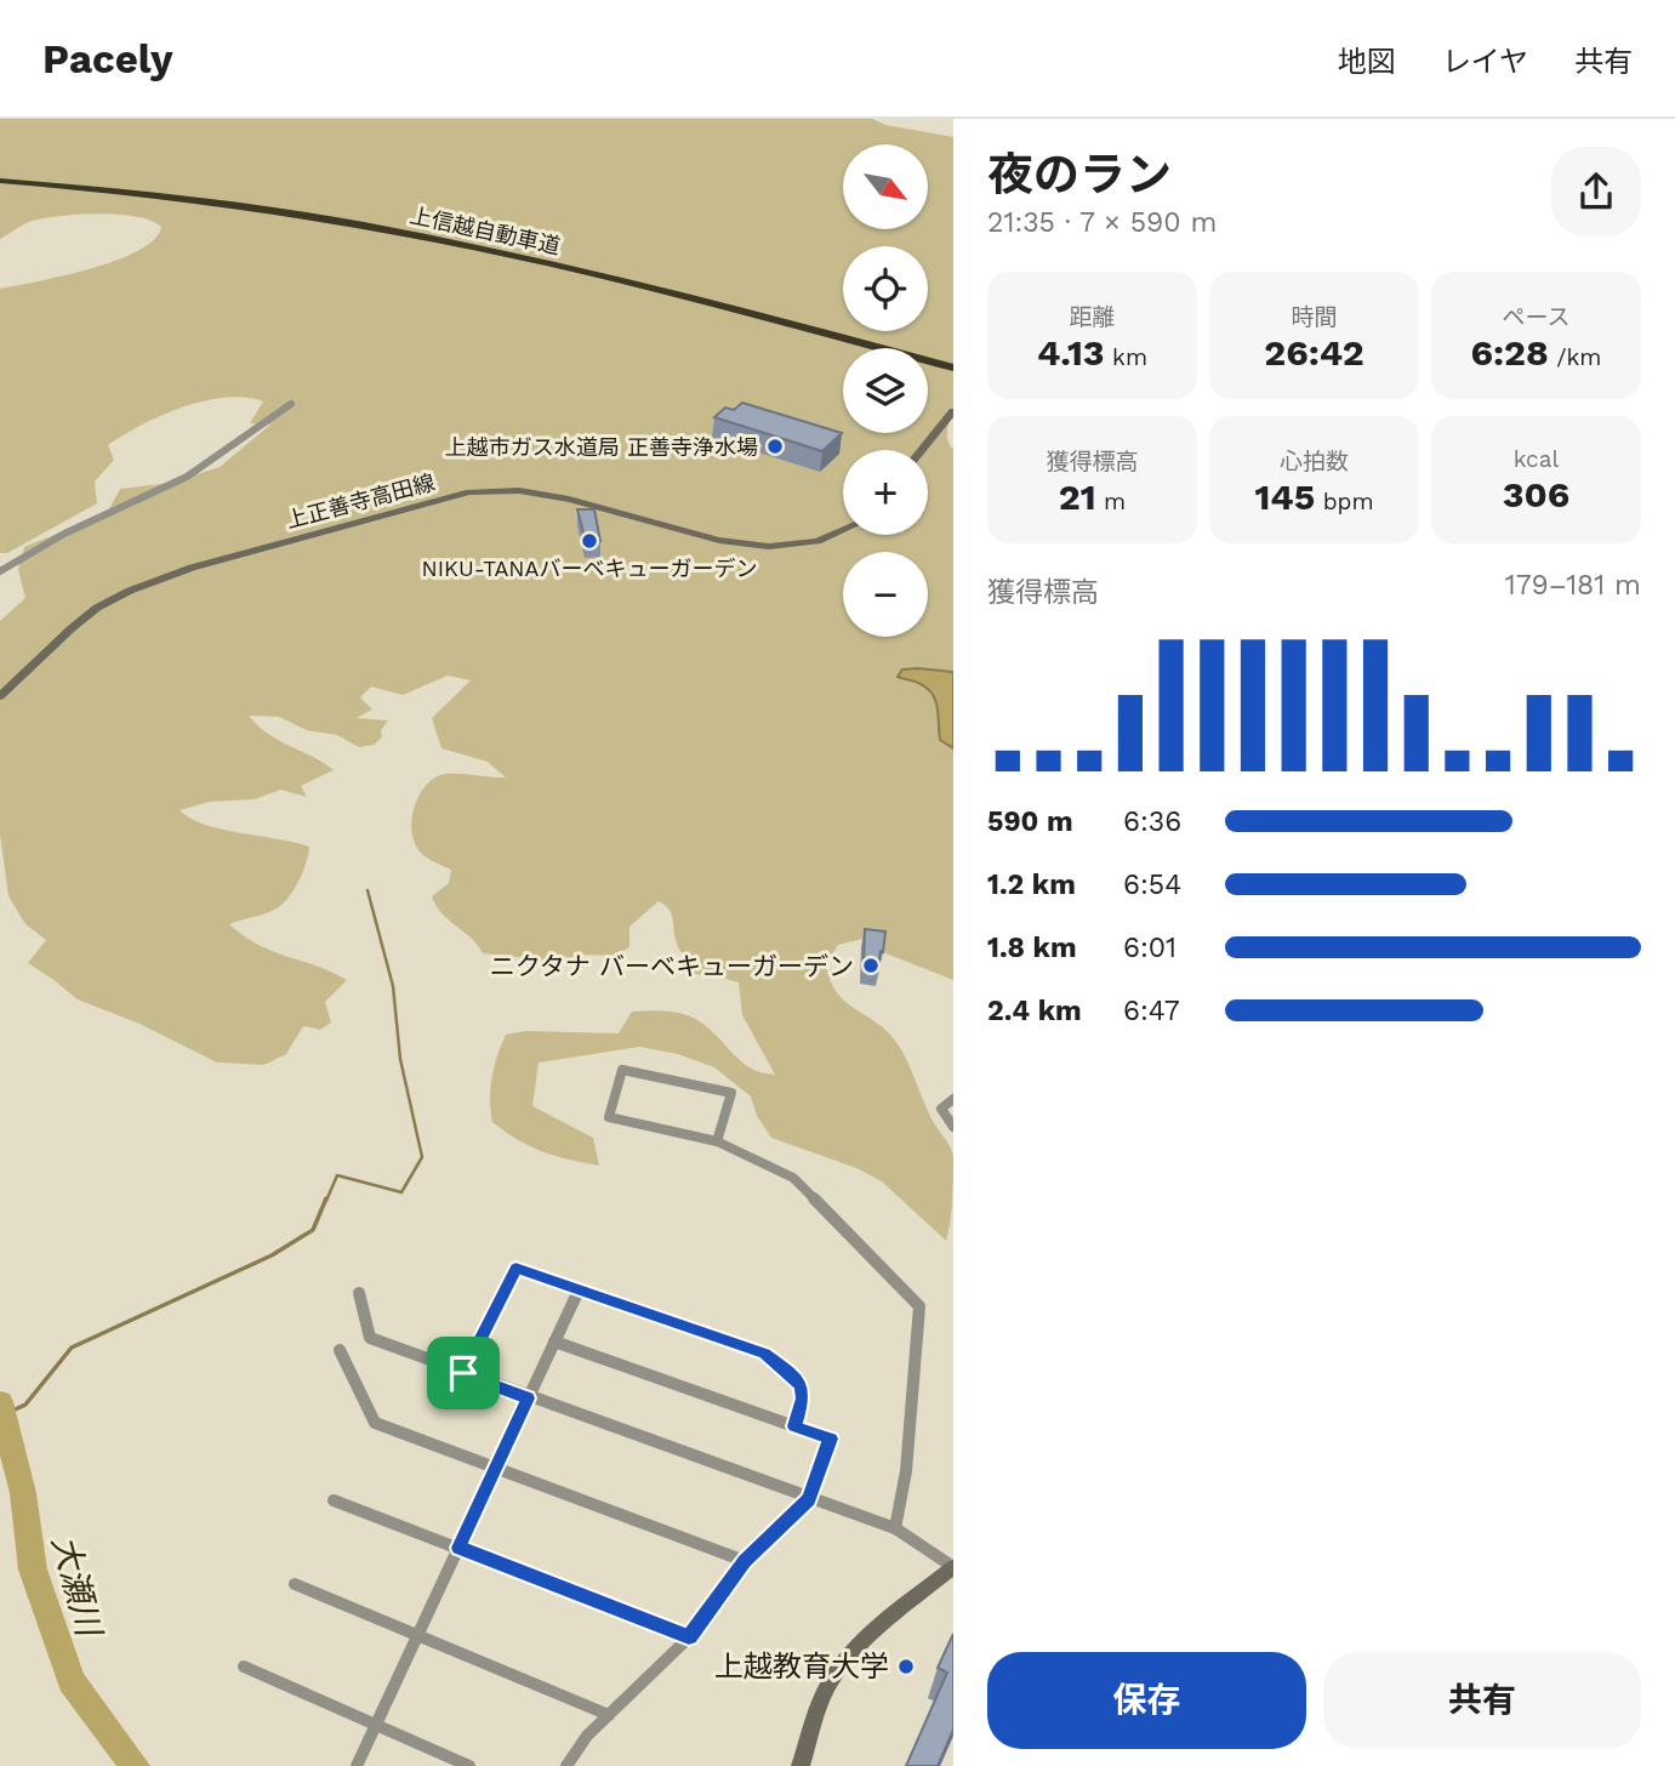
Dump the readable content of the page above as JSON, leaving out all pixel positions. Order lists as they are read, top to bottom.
{
  "streets": {
    "highway": ["上信越自動車道"],
    "main road": ["上正善寺高田線"]
  },
  "water": ["大瀬川"],
  "places": [
    "上越市ガス水道局 正善寺浄水場",
    "NIKU-TANAバーベキューガーデン",
    "ニクタナ バーベキューガーデン",
    "上越教育大学"
  ],
  "north": "bottom right",
  "page": {
    "header": "Pacely",
    "nav": ["地図", "レイヤ", "共有"],
    "heading": ["夜のラン", "21:35 · 7 × 590 m"],
    "map_buttons": ["+", "−"],
    "stats": [
      ["距離", "4.13 km"],
      ["時間", "26:42"],
      ["ペース", "6:28 /km"],
      ["獲得標高", "21 m"],
      ["心拍数", "145 bpm"],
      ["kcal", "306"]
    ],
    "chart": ["獲得標高", "179–181 m"],
    "list": [
      {
        "name": "590 m",
        "note": "6:36"
      },
      {
        "name": "1.2 km",
        "note": "6:54"
      },
      {
        "name": "1.8 km",
        "note": "6:01"
      },
      {
        "name": "2.4 km",
        "note": "6:47"
      }
    ],
    "buttons": ["保存", "共有"]
  }
}
